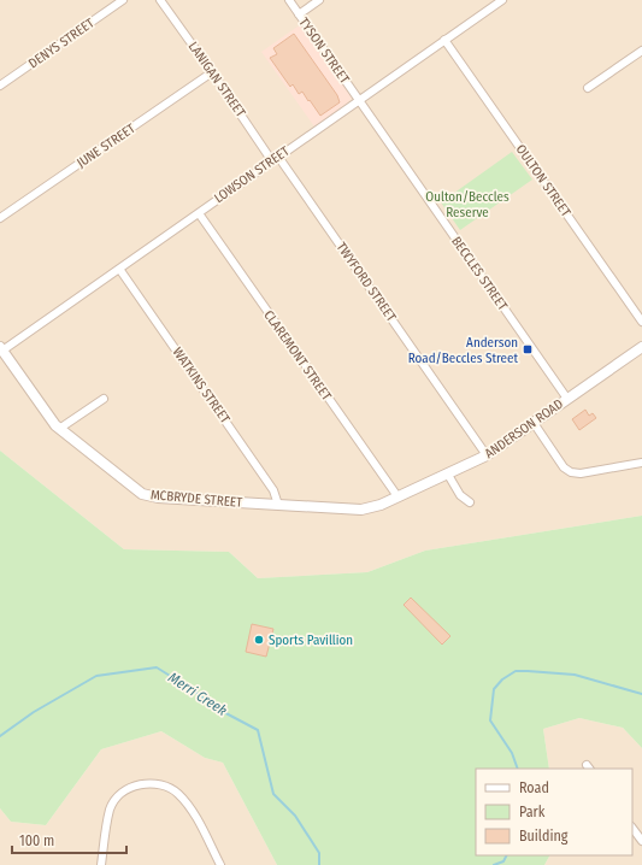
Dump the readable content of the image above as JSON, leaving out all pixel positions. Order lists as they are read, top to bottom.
{
  "streets": {
    "street": [
      "DENYS STREET",
      "TYSON STREET",
      "LANIGAN STREET",
      "JUNE STREET",
      "LOWSON STREET",
      "OULTON STREET",
      "BECCLES STREET",
      "TWYFORD STREET",
      "CLAREMONT STREET",
      "WATKINS STREET",
      "ANDERSON ROAD",
      "MCBRYDE STREET"
    ]
  },
  "crossings": [
    ["TYSON STREET", "LOWSON STREET"],
    ["TYSON STREET", "BECCLES STREET"],
    ["LANIGAN STREET", "JUNE STREET"],
    ["LANIGAN STREET", "LOWSON STREET"],
    ["LANIGAN STREET", "TWYFORD STREET"],
    ["LOWSON STREET", "OULTON STREET"],
    ["LOWSON STREET", "BECCLES STREET"],
    ["LOWSON STREET", "TWYFORD STREET"],
    ["LOWSON STREET", "CLAREMONT STREET"],
    ["LOWSON STREET", "WATKINS STREET"],
    ["LOWSON STREET", "MCBRYDE STREET"],
    ["BECCLES STREET", "ANDERSON ROAD"],
    ["TWYFORD STREET", "ANDERSON ROAD"],
    ["CLAREMONT STREET", "ANDERSON ROAD"],
    ["CLAREMONT STREET", "MCBRYDE STREET"],
    ["WATKINS STREET", "MCBRYDE STREET"],
    ["ANDERSON ROAD", "MCBRYDE STREET"]
  ],
  "water": ["Merri Creek"],
  "parks": ["Oulton/Beccles Reserve"],
  "places": {
    "transit": ["Anderson Road/Beccles Street"],
    "other": ["Sports Pavillion"]
  },
  "legend": ["Road", "Park", "Building"],
  "scale_bar": "100 m"
}
